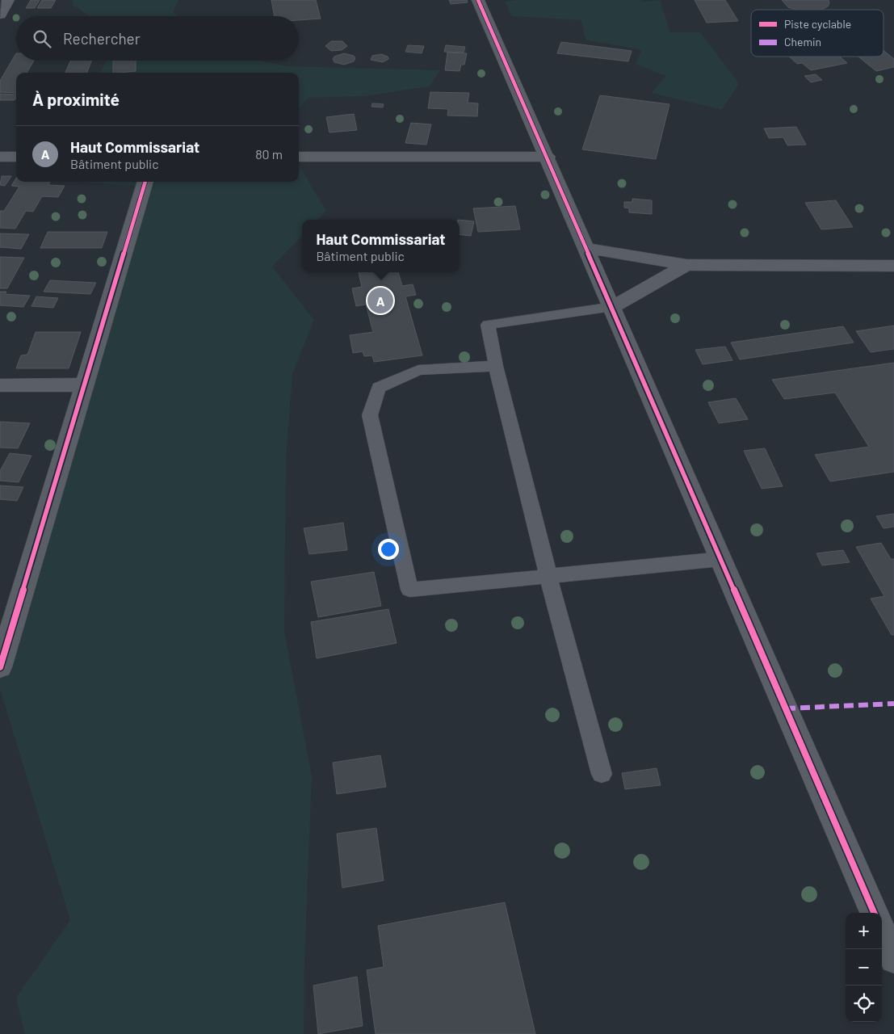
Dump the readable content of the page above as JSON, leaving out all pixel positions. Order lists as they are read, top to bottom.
{
  "legend": ["Piste cyclable", "Chemin"],
  "page": {
    "search": "Rechercher",
    "heading": "À proximité",
    "list": [
      {
        "mark": "A",
        "name": "Haut Commissariat",
        "note": "Bâtiment public",
        "value": "80 m"
      }
    ],
    "popup": ["Haut Commissariat", "Bâtiment public"],
    "pins": "A",
    "map_buttons": ["+", "−"]
  }
}
